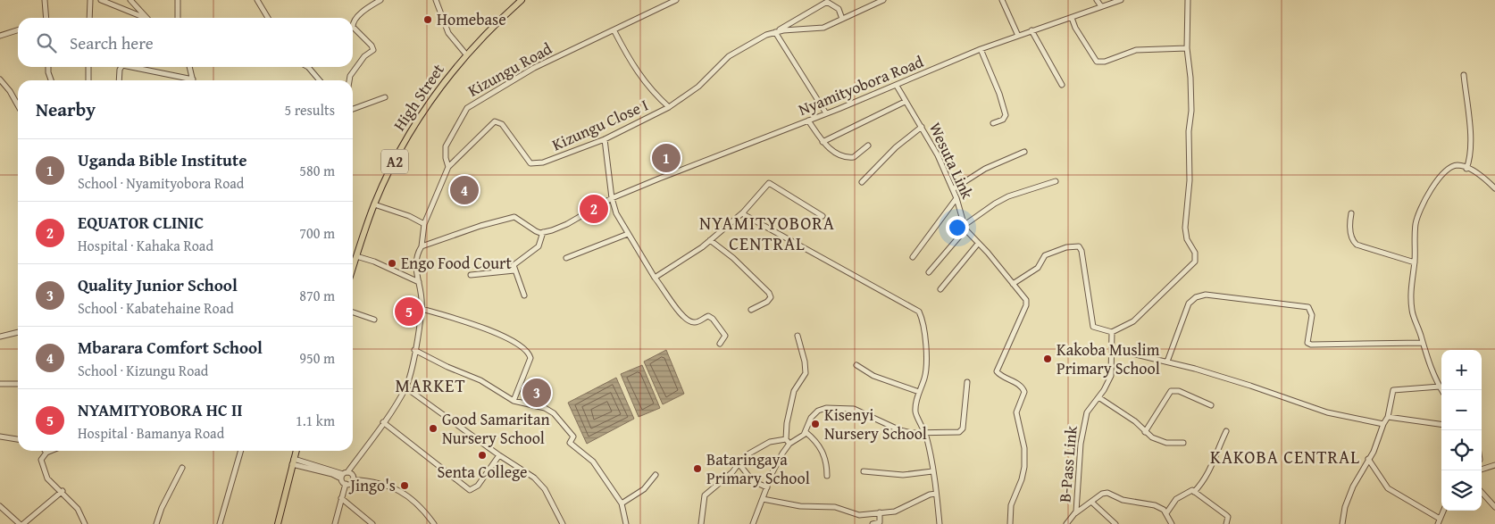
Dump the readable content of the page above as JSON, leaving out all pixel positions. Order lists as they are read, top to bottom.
{
  "streets": {
    "main road": ["High Street", "A2"],
    "street": [
      "Kizungu Road",
      "Nyamityobora Road",
      "Kizungu Close I",
      "Wesuta Link",
      "B-Pass Link"
    ]
  },
  "crossings": [
    ["Kizungu Road", "Kizungu Close I"],
    ["Nyamityobora Road", "Wesuta Link"],
    ["High Street", "A2"]
  ],
  "districts": ["NYAMITYOBORA CENTRAL", "MARKET", "KAKOBA CENTRAL"],
  "places": [
    "Homebase",
    "Engo Food Court",
    "Kakoba Muslim Primary School",
    "Kisenyi Nursery School",
    "Good Samaritan Nursery School",
    "Senta College",
    "Bataringaya Primary School",
    "Jingo's"
  ],
  "page": {
    "search": "Search here",
    "heading": ["Nearby", "5 results"],
    "list": [
      {
        "mark": "1",
        "name": "Uganda Bible Institute",
        "note": "School · Nyamityobora Road",
        "value": "580 m"
      },
      {
        "mark": "2",
        "name": "EQUATOR CLINIC",
        "note": "Hospital · Kahaka Road",
        "value": "700 m"
      },
      {
        "mark": "3",
        "name": "Quality Junior School",
        "note": "School · Kabatehaine Road",
        "value": "870 m"
      },
      {
        "mark": "4",
        "name": "Mbarara Comfort School",
        "note": "School · Kizungu Road",
        "value": "950 m"
      },
      {
        "mark": "5",
        "name": "NYAMITYOBORA HC II",
        "note": "Hospital · Bamanya Road",
        "value": "1.1 km"
      }
    ],
    "pins": [
      "1",
      "4",
      "2",
      "5",
      "3"
    ],
    "map_buttons": ["+", "−"]
  }
}
